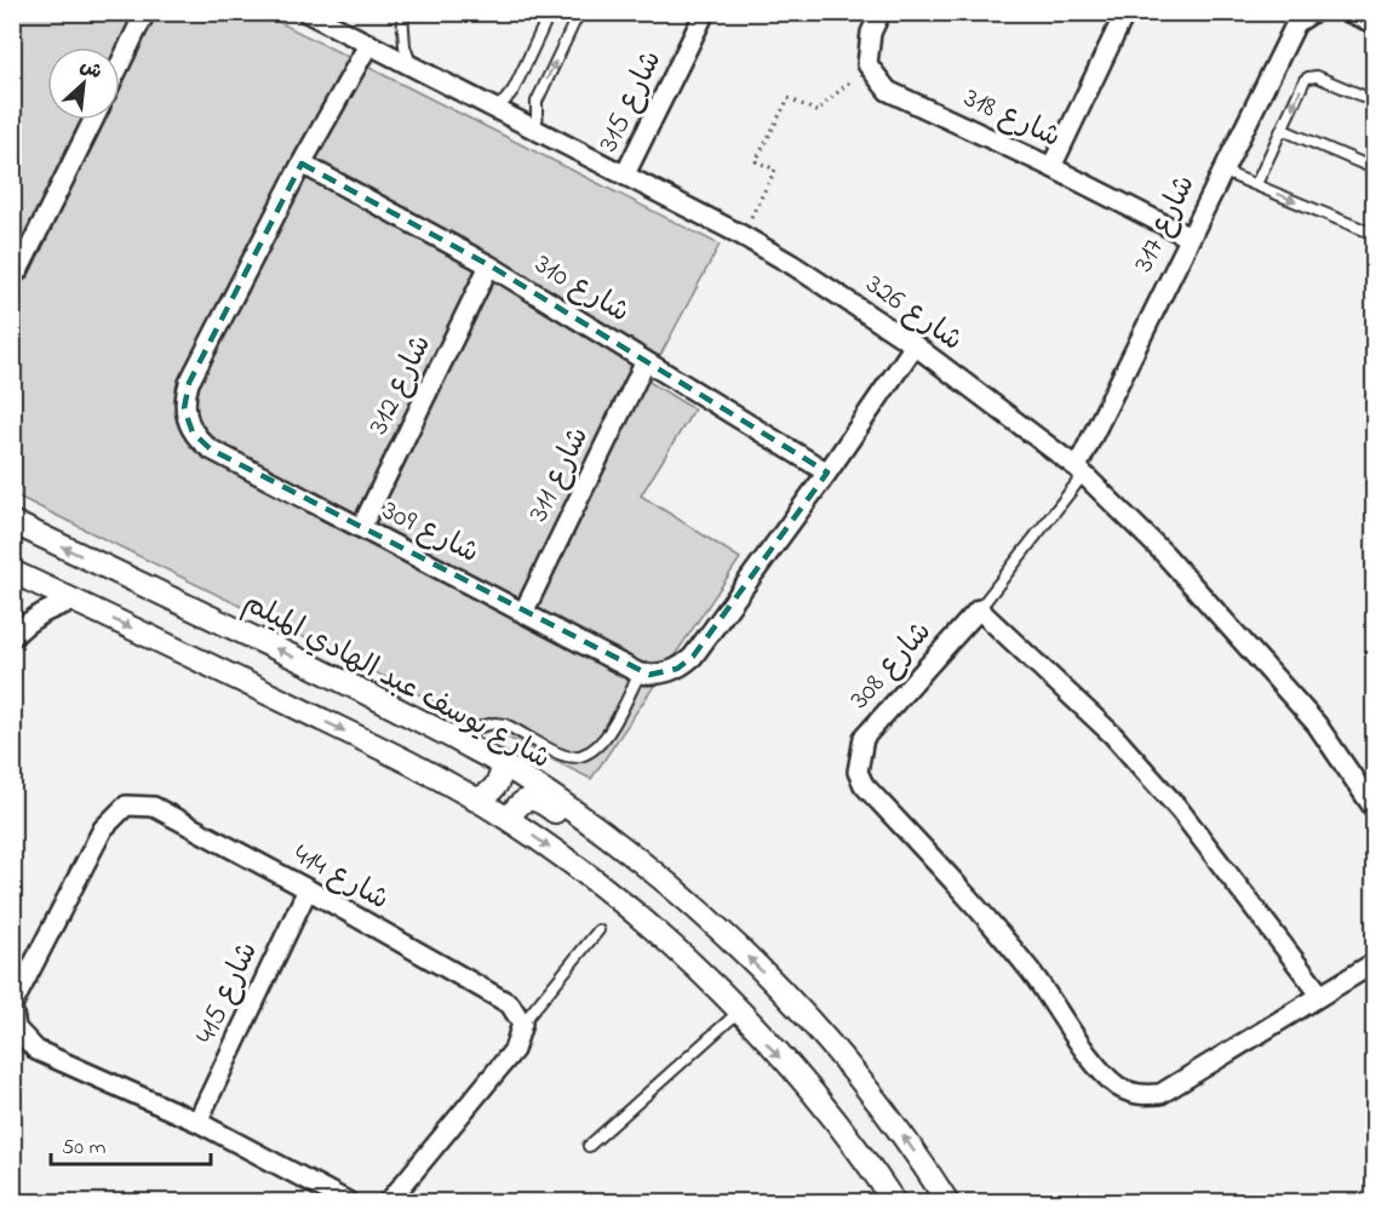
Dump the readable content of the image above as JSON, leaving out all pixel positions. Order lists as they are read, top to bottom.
{
  "streets": {
    "street": [
      "شارع 315",
      "شارع 318",
      "شارع 317",
      "شارع 310",
      "شارع 326",
      "شارع 312",
      "شارع 311",
      "شارع 309",
      "شارع 308",
      "شارع يوسف عبد الهادي الميلم",
      "شارع 414",
      "شارع 415"
    ]
  },
  "crossings": [
    ["شارع 315", "شارع 326"],
    ["شارع 318", "شارع 317"],
    ["شارع 317", "شارع 326"],
    ["شارع 310", "شارع 312"],
    ["شارع 310", "شارع 311"],
    ["شارع 310", "شارع 309"],
    ["شارع 326", "شارع 309"],
    ["شارع 312", "شارع 309"],
    ["شارع 311", "شارع 309"],
    ["شارع 414", "شارع 415"]
  ],
  "scale_bar": "50 m",
  "north": "top right"
}
